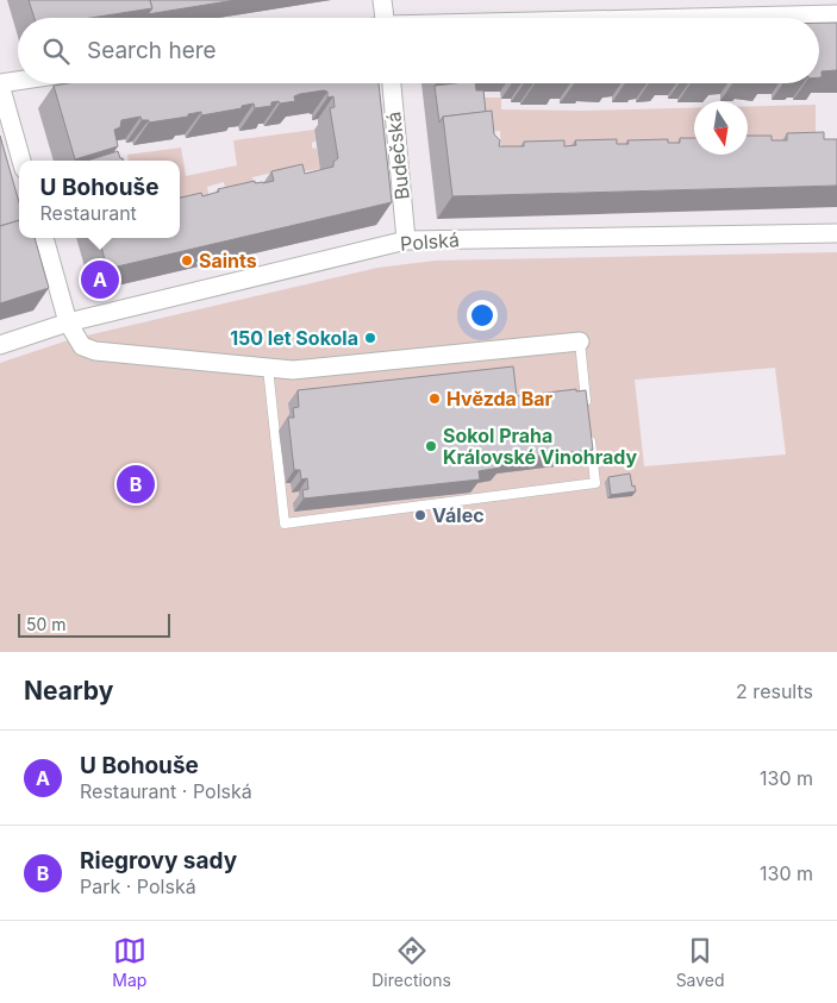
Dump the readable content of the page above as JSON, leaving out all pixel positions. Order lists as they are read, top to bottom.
{
  "streets": {
    "street": ["Budečská", "Polská"]
  },
  "crossings": [
    ["Budečská", "Polská"]
  ],
  "places": [
    "Saints",
    "150 let Sokola",
    "Hvězda Bar",
    "Sokol Praha Královské Vinohrady",
    "Válec"
  ],
  "scale_bar": "50 m",
  "north": "bottom",
  "page": {
    "search": "Search here",
    "popup": ["U Bohouše", "Restaurant"],
    "pins": ["A", "B"],
    "scale": "50 m",
    "heading": ["Nearby", "2 results"],
    "list": [
      {
        "mark": "A",
        "name": "U Bohouše",
        "note": "Restaurant · Polská",
        "value": "130 m"
      },
      {
        "mark": "B",
        "name": "Riegrovy sady",
        "note": "Park · Polská",
        "value": "130 m"
      }
    ],
    "nav": ["Map", "Directions", "Saved"]
  }
}
